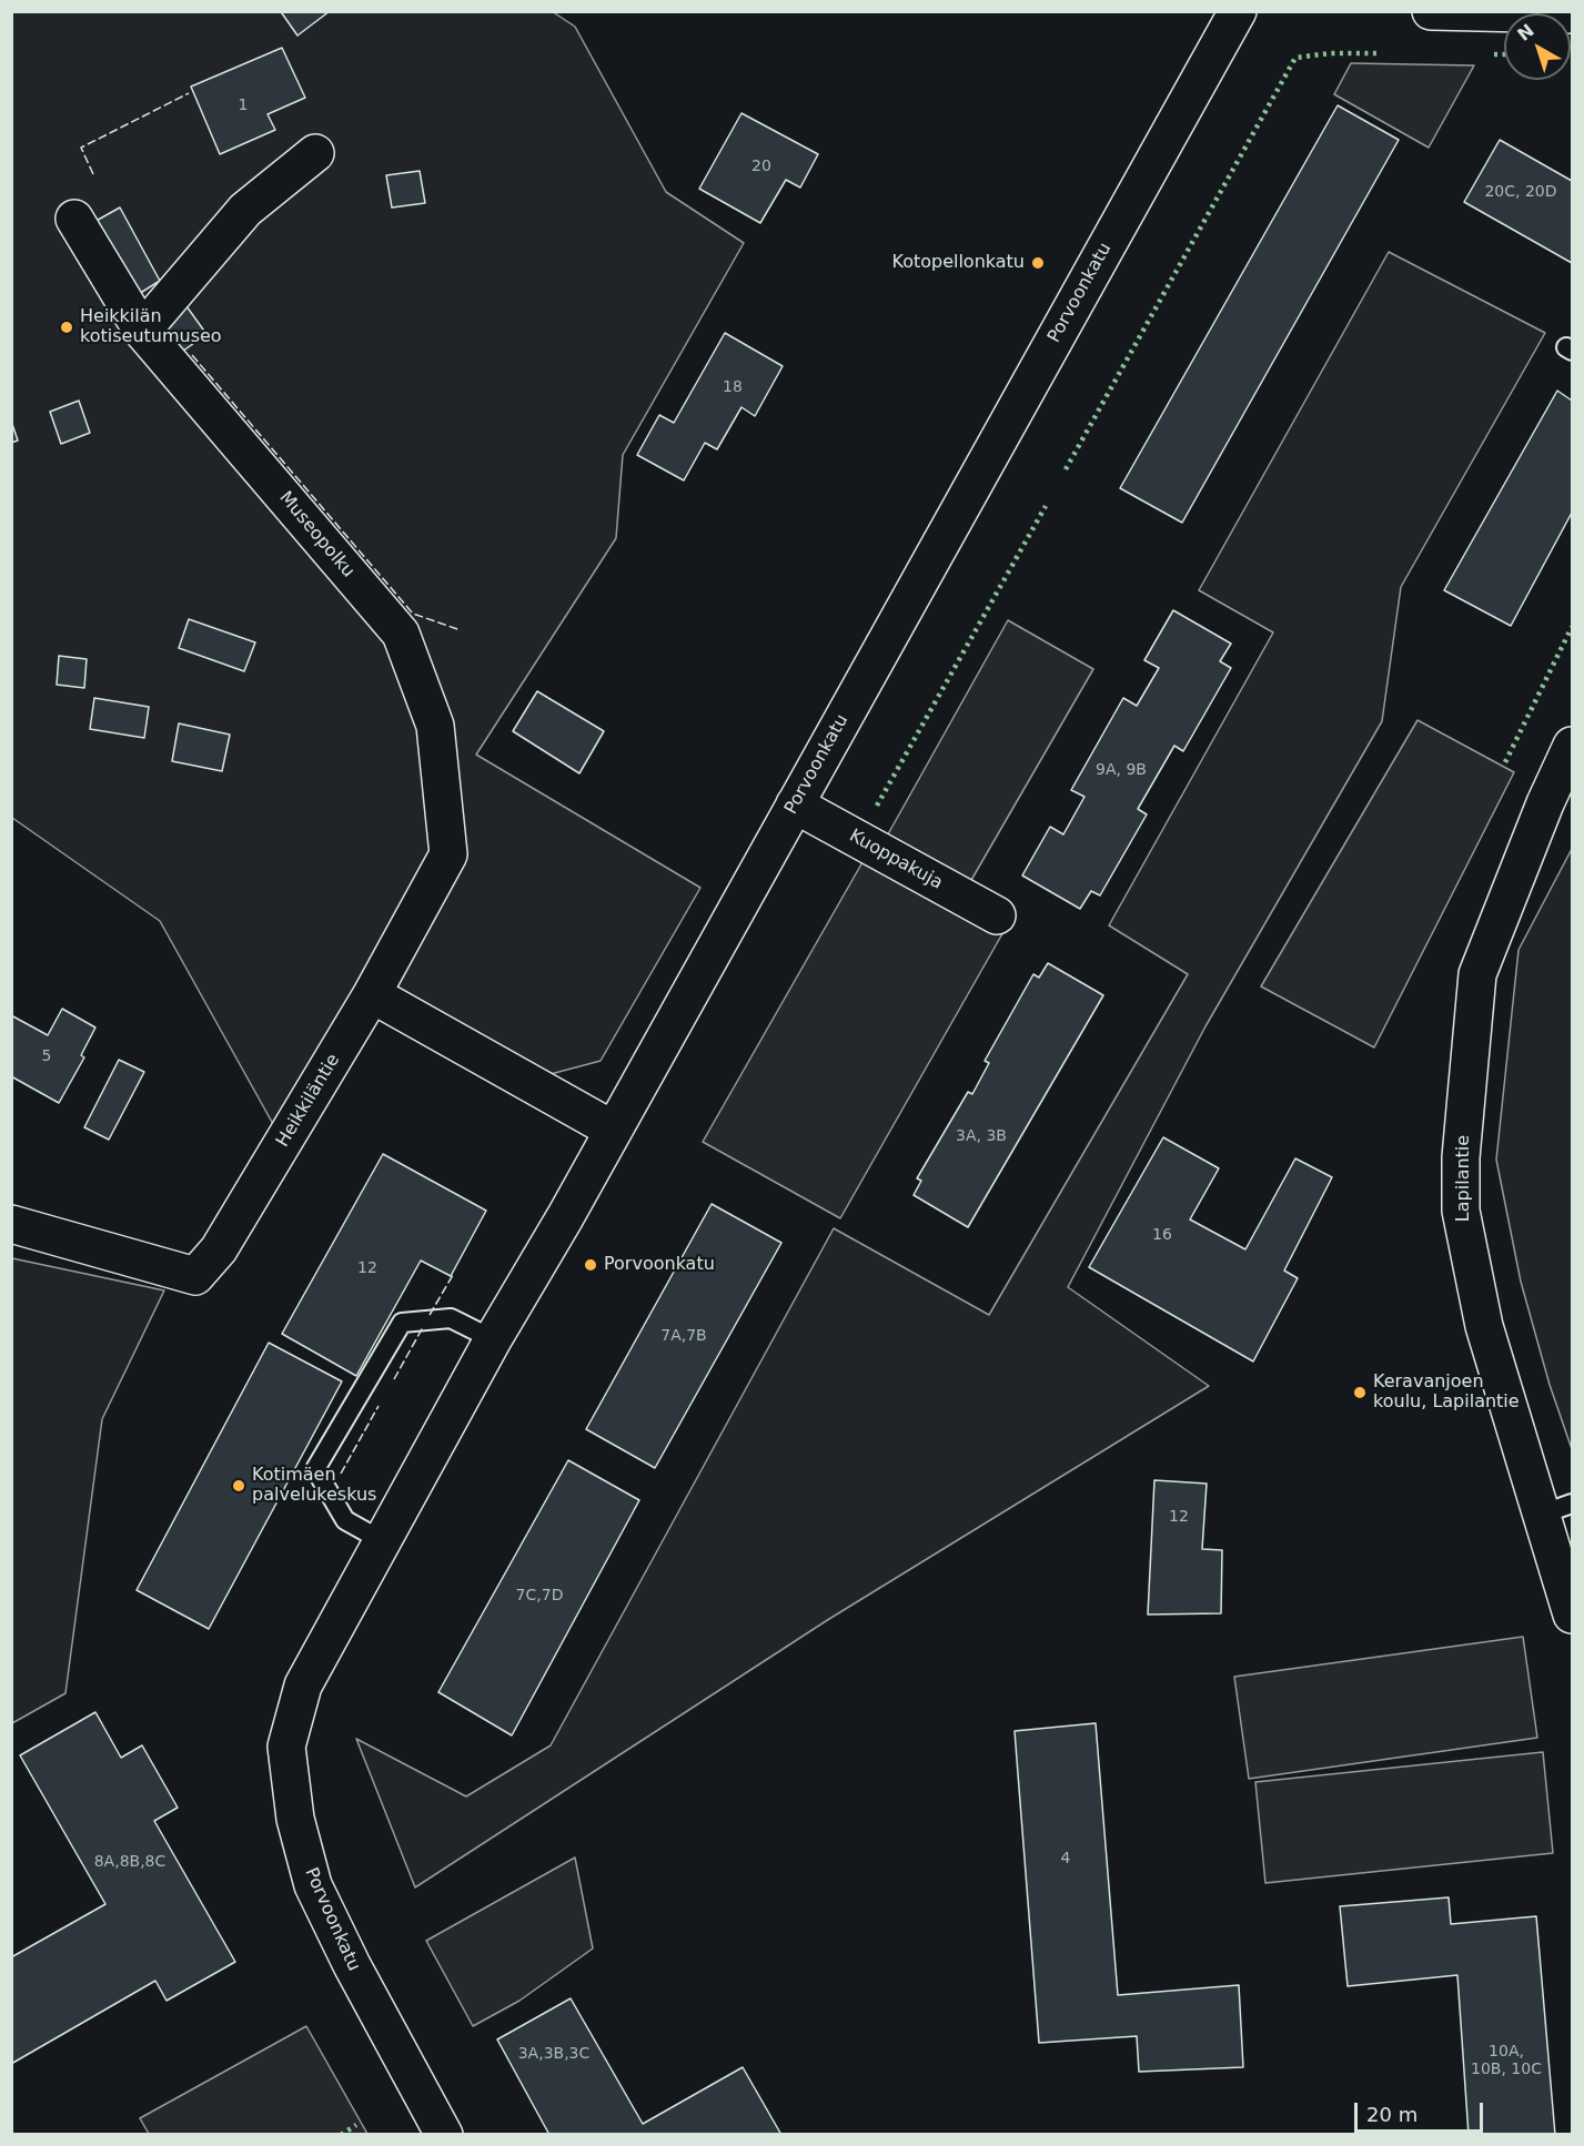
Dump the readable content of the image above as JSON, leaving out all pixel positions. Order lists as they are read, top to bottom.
{
  "streets": {
    "street": [
      "Porvoonkatu",
      "Museopolku",
      "Kuoppakuja",
      "Heikkiläntie",
      "Lapilantie"
    ]
  },
  "crossings": [
    ["Porvoonkatu", "Kuoppakuja"],
    ["Museopolku", "Heikkiläntie"]
  ],
  "places": [
    "Kotopellonkatu",
    "Heikkilän kotiseutumuseo",
    "Porvoonkatu",
    "Keravanjoen koulu, Lapilantie",
    "Kotimäen palvelukeskus"
  ],
  "house_numbers": [
    "1",
    "20",
    "20C, 20D",
    "18",
    "9A, 9B",
    "5",
    "3A, 3B",
    "16",
    "12",
    "7A,7B",
    "12",
    "7C,7D",
    "4",
    "8A,8B,8C",
    "10A, 10B, 10C",
    "3A,3B,3C"
  ],
  "scale_bar": "20 m",
  "north": "top left"
}
